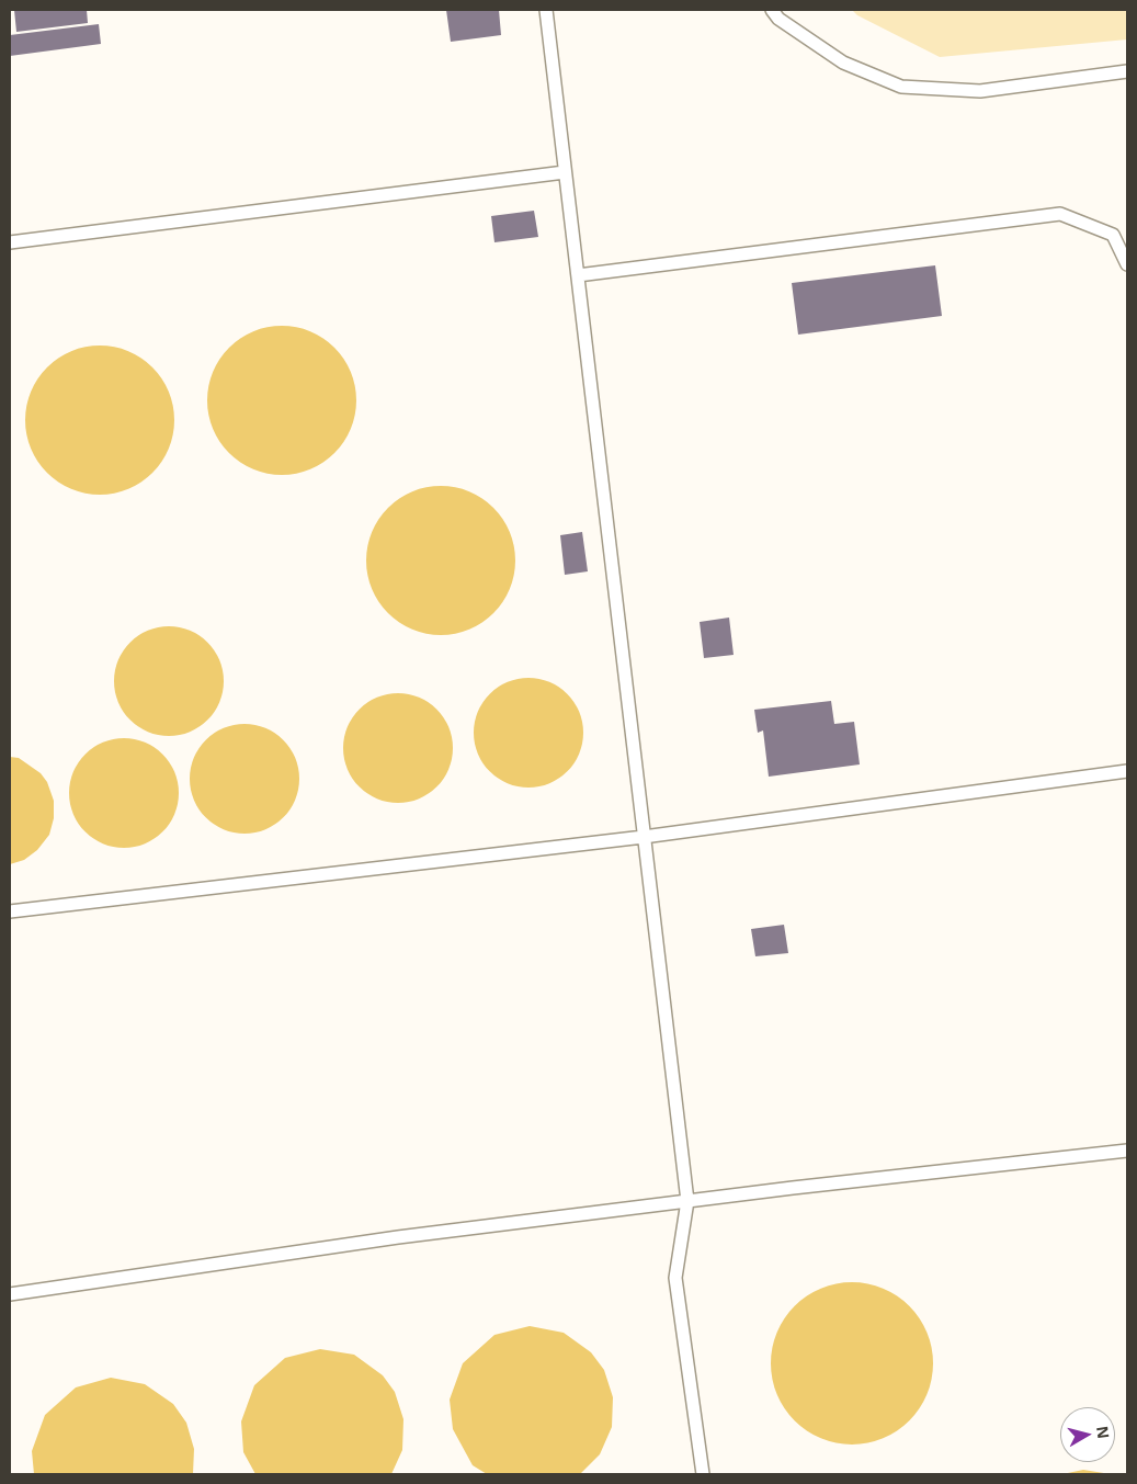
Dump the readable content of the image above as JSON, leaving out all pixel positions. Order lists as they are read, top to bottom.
{
  "north": "right"
}
